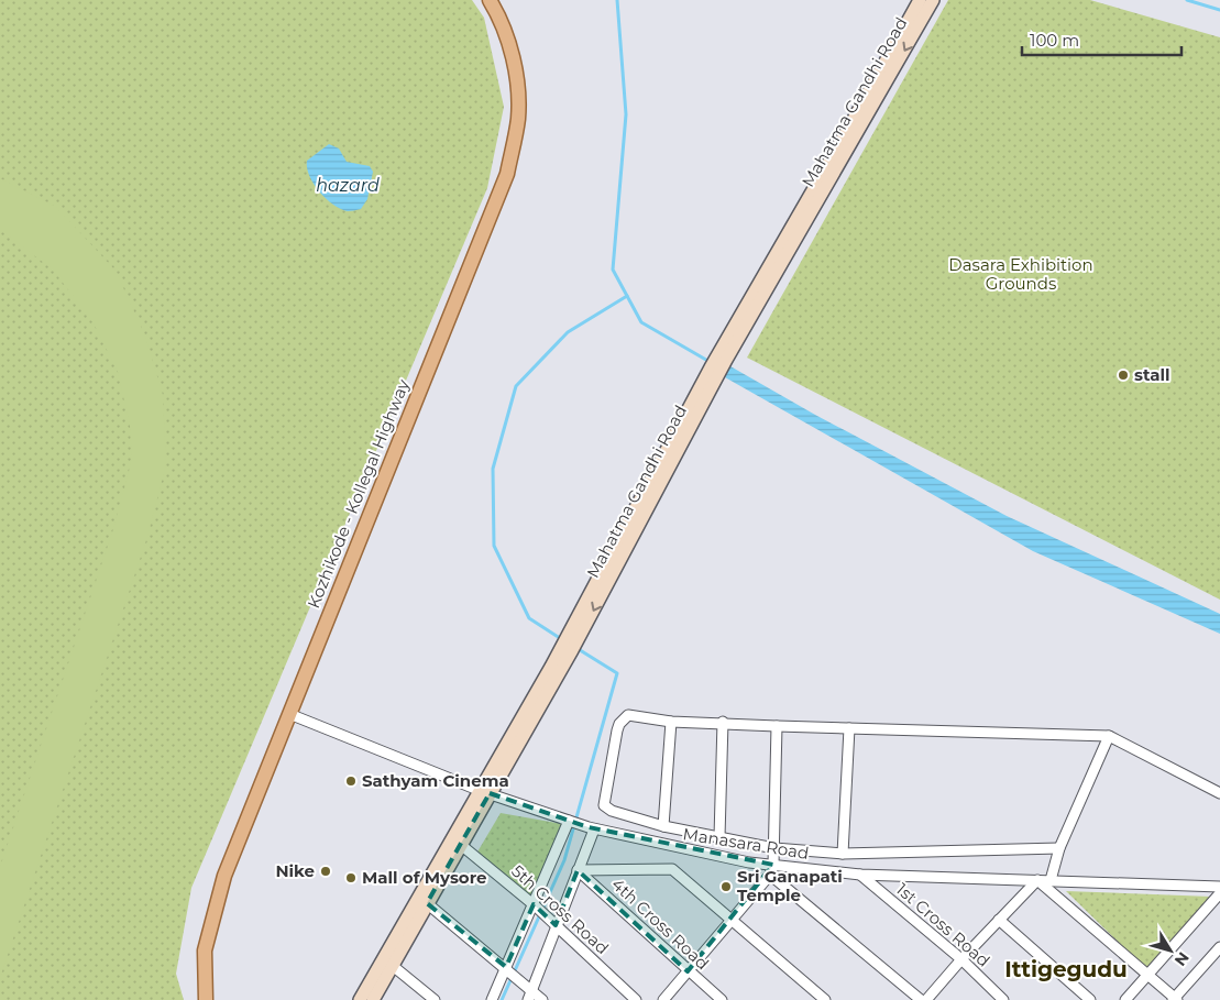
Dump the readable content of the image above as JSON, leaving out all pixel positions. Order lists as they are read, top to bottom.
{
  "streets": {
    "main road": ["Mahatma Gandhi Road", "Kozhikode - Kollegal Highway"],
    "street": [
      "Manasara Road",
      "5th Cross Road",
      "4th Cross Road",
      "1st Cross Road"
    ]
  },
  "crossings": [
    ["Mahatma Gandhi Road", "Manasara Road"],
    ["Mahatma Gandhi Road", "5th Cross Road"],
    ["Kozhikode - Kollegal Highway", "Manasara Road"],
    ["Manasara Road", "1st Cross Road"]
  ],
  "districts": ["Ittigegudu"],
  "water": ["hazard"],
  "parks": ["Dasara Exhibition Grounds"],
  "places": [
    "stall",
    "Sathyam Cinema",
    "Nike",
    "Mall of Mysore",
    "Sri Ganapati Temple"
  ],
  "scale_bar": "100 m",
  "north": "bottom right"
}
